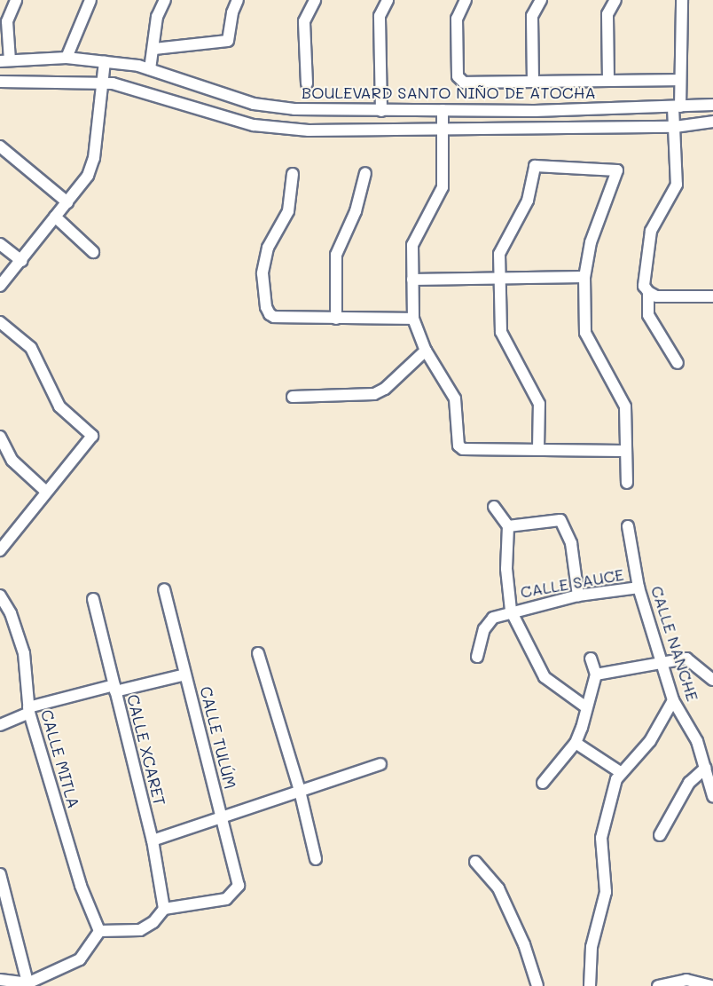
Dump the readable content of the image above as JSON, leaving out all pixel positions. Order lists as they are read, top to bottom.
{
  "streets": {
    "street": [
      "BOULEVARD SANTO NIÑO DE ATOCHA",
      "CALLE SAUCE",
      "CALLE NANCHE",
      "CALLE TULÚM",
      "CALLE XCARET",
      "CALLE MITLA"
    ]
  },
  "crossings": [
    ["CALLE SAUCE", "CALLE NANCHE"],
    ["CALLE TULÚM", "CALLE XCARET"]
  ]
}
